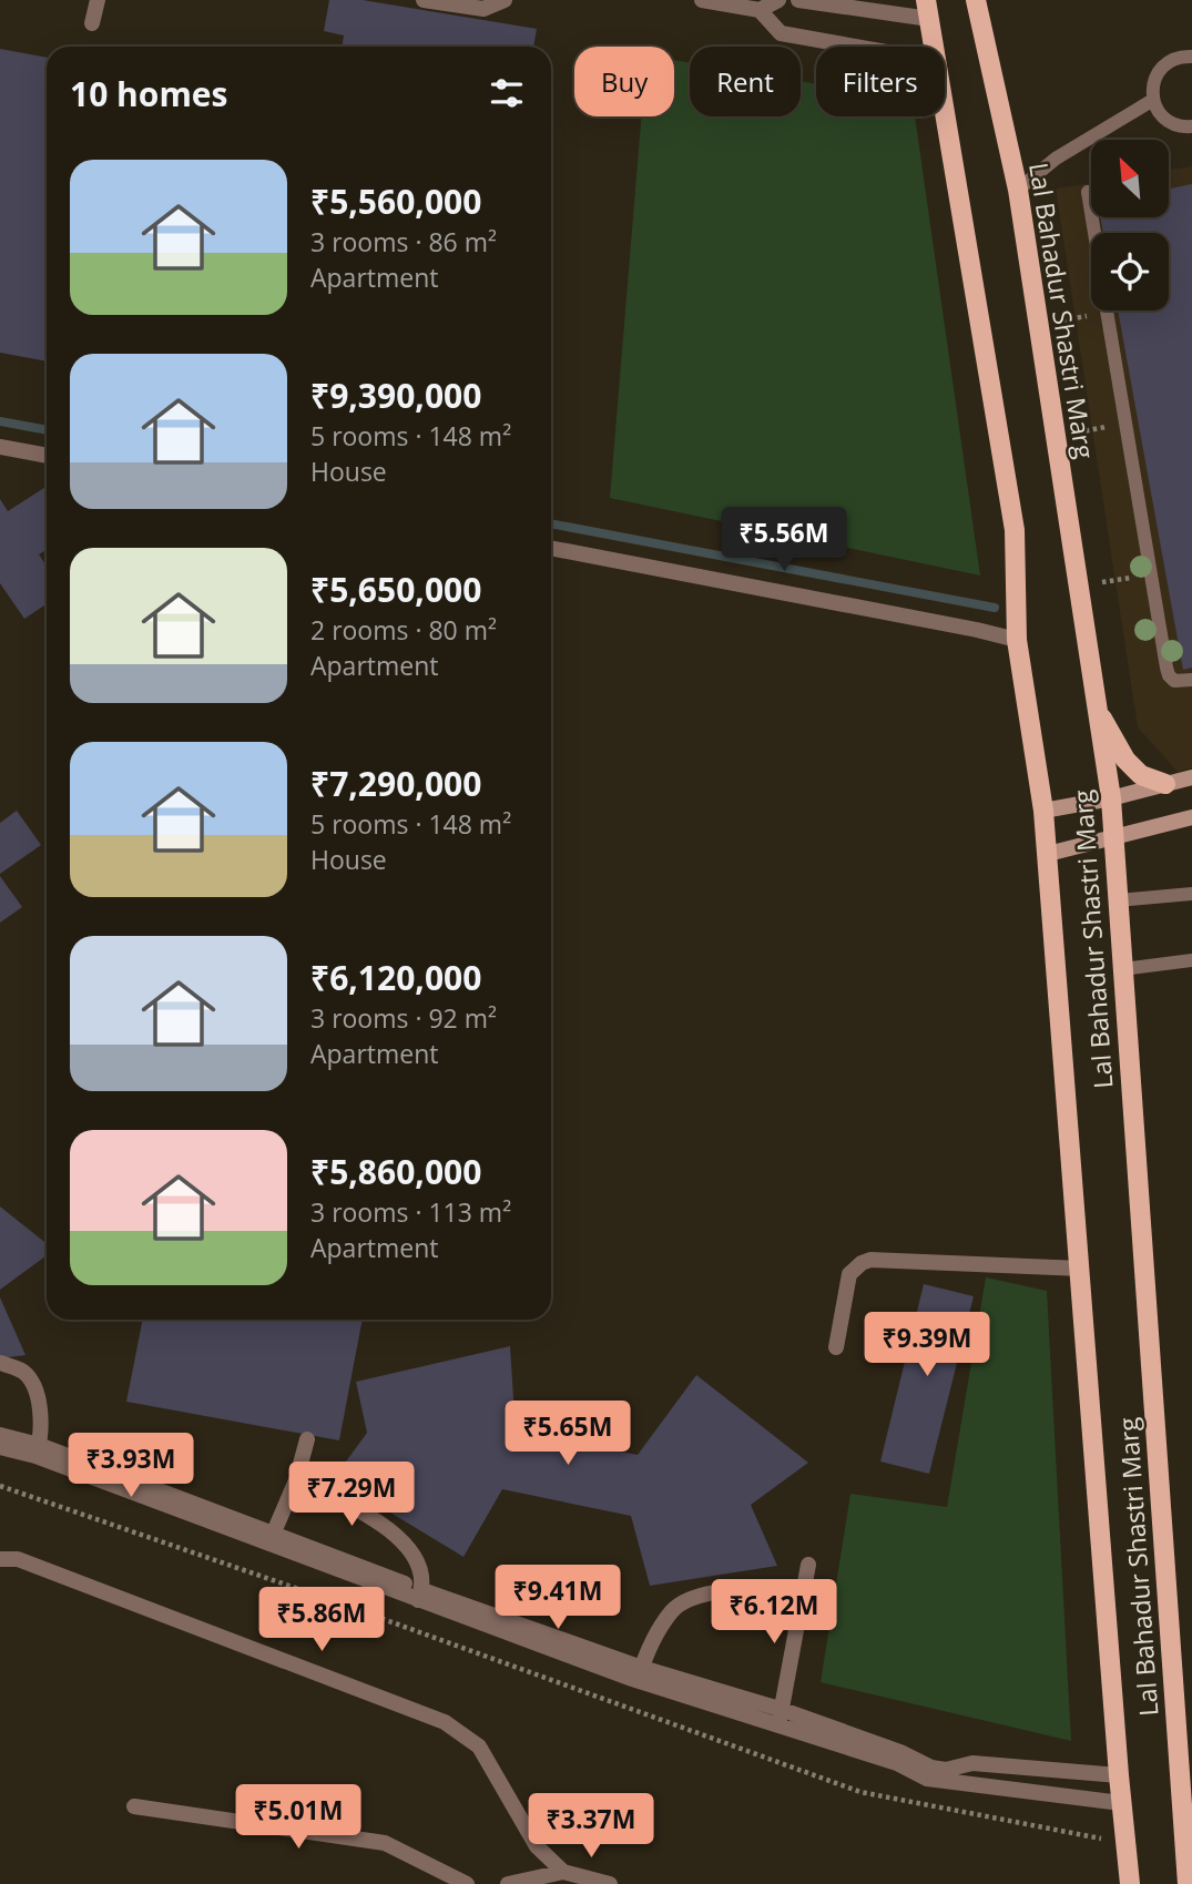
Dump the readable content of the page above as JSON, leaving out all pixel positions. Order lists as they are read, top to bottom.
{
  "streets": {
    "main road": ["Lal Bahadur Shastri Marg"]
  },
  "north": "top left",
  "page": {
    "chip": ["Buy", "Rent", "Filters"],
    "heading": "10 homes",
    "list": [
      {
        "name": "₹5,560,000",
        "note": "3 rooms · 86 m² · Apartment"
      },
      {
        "name": "₹9,390,000",
        "note": "5 rooms · 148 m² · House"
      },
      {
        "name": "₹5,650,000",
        "note": "2 rooms · 80 m² · Apartment"
      },
      {
        "name": "₹7,290,000",
        "note": "5 rooms · 148 m² · House"
      },
      {
        "name": "₹6,120,000",
        "note": "3 rooms · 92 m² · Apartment"
      },
      {
        "name": "₹5,860,000",
        "note": "3 rooms · 113 m² · Apartment"
      }
    ],
    "price": [
      "₹5.56M",
      "₹9.39M",
      "₹5.65M",
      "₹3.93M",
      "₹7.29M",
      "₹9.41M",
      "₹6.12M",
      "₹5.86M",
      "₹5.01M",
      "₹3.37M"
    ]
  }
}
